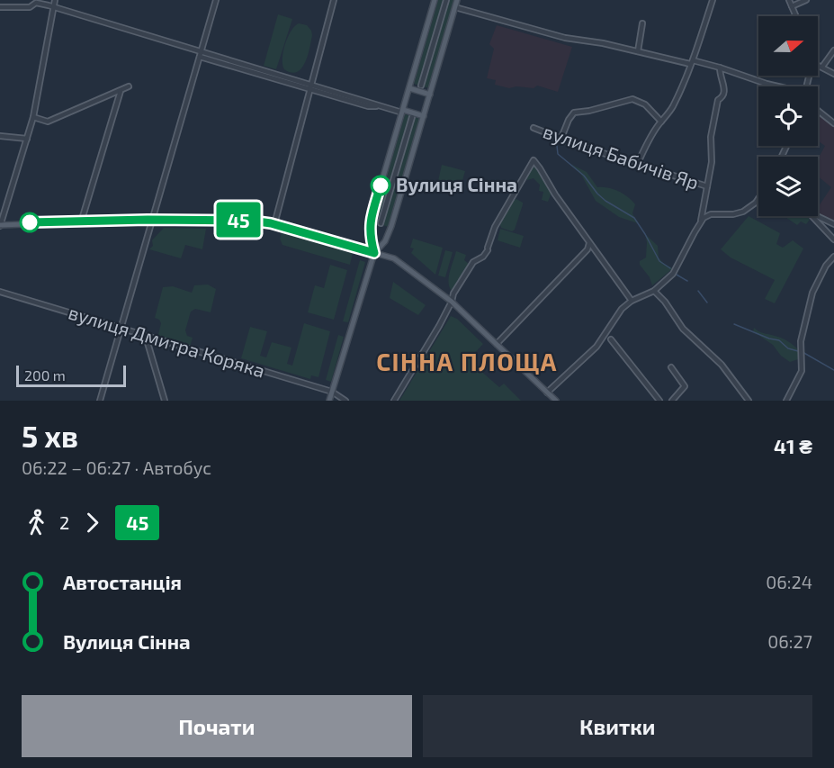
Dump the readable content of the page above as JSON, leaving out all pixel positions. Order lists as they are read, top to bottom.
{
  "streets": {
    "street": ["вулиця Бабичів Яр", "вулиця Дмитра Коряка"]
  },
  "districts": ["СІННА ПЛОЩА"],
  "places": ["Вулиця Сінна"],
  "lines": ["bus line 45"],
  "scale_bar": "200 m",
  "north": "right",
  "page": {
    "on_map": "45",
    "scale": "200 m",
    "heading": ["5 хв", "06:22 – 06:27 · Автобус", "41 ₴"],
    "legs": ["2", "45"],
    "list": [
      {
        "name": "Автостанція",
        "value": "06:24"
      },
      {
        "name": "Вулиця Сінна",
        "value": "06:27"
      }
    ],
    "buttons": ["Почати", "Квитки"]
  }
}
